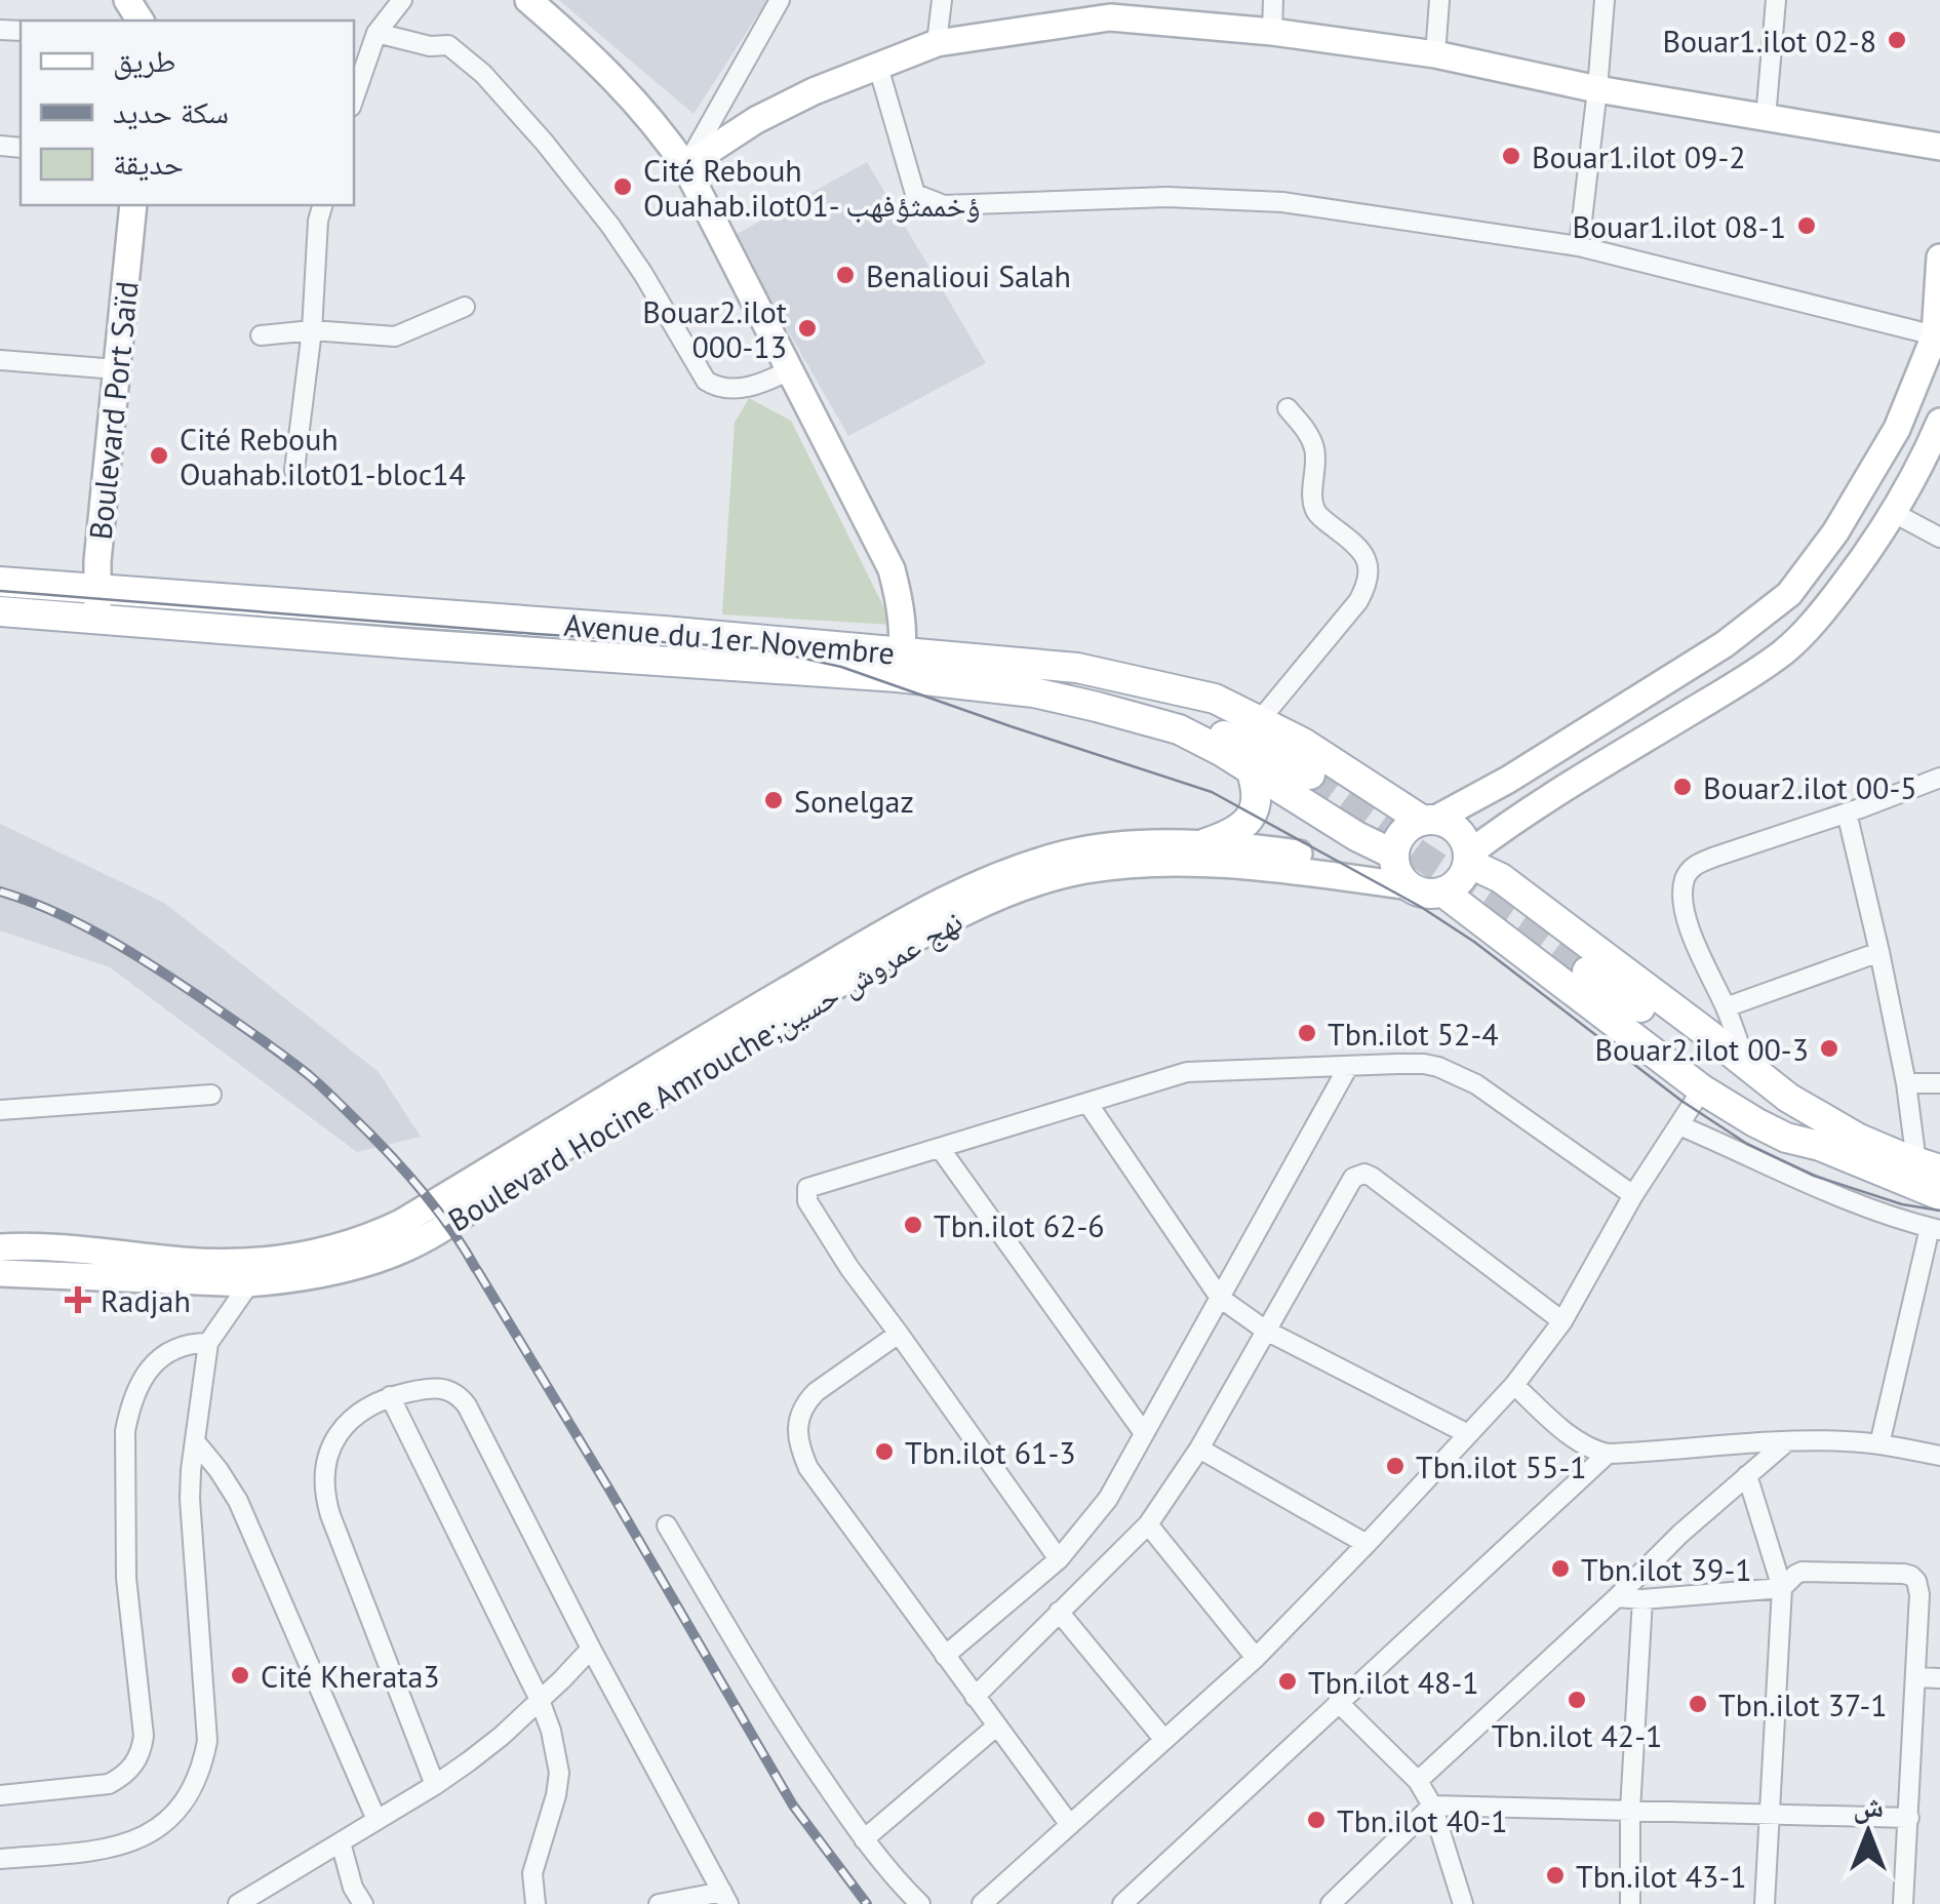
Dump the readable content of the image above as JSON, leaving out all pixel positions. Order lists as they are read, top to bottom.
{
  "streets": {
    "main road": ["Boulevard Port Saïd", "Avenue du 1er Novembre", "Boulevard Hocine Amrouche;نهج عمروش حسين"]
  },
  "crossings": [
    ["Boulevard Port Saïd", "Avenue du 1er Novembre"],
    ["Avenue du 1er Novembre", "Boulevard Hocine Amrouche;نهج عمروش حسين"]
  ],
  "places": {
    "other": [
      "Bouar1.ilot 02-8",
      "Bouar1.ilot 09-2",
      "Cité Rebouh Ouahab.ilot01- ؤخممثؤفهب",
      "Bouar1.ilot 08-1",
      "Benalioui Salah",
      "Bouar2.ilot 000-13",
      "Cité Rebouh Ouahab.ilot01-bloc14",
      "Bouar2.ilot 00-5",
      "Sonelgaz",
      "Tbn.ilot 52-4",
      "Bouar2.ilot 00-3",
      "Tbn.ilot 62-6",
      "Tbn.ilot 61-3",
      "Tbn.ilot 55-1",
      "Tbn.ilot 39-1",
      "Cité Kherata3",
      "Tbn.ilot 48-1",
      "Tbn.ilot 42-1",
      "Tbn.ilot 37-1",
      "Tbn.ilot 40-1",
      "Tbn.ilot 43-1"
    ],
    "health": ["Radjah"]
  },
  "legend": ["طريق", "سكة حديد", "حديقة"],
  "north": "top"
}
